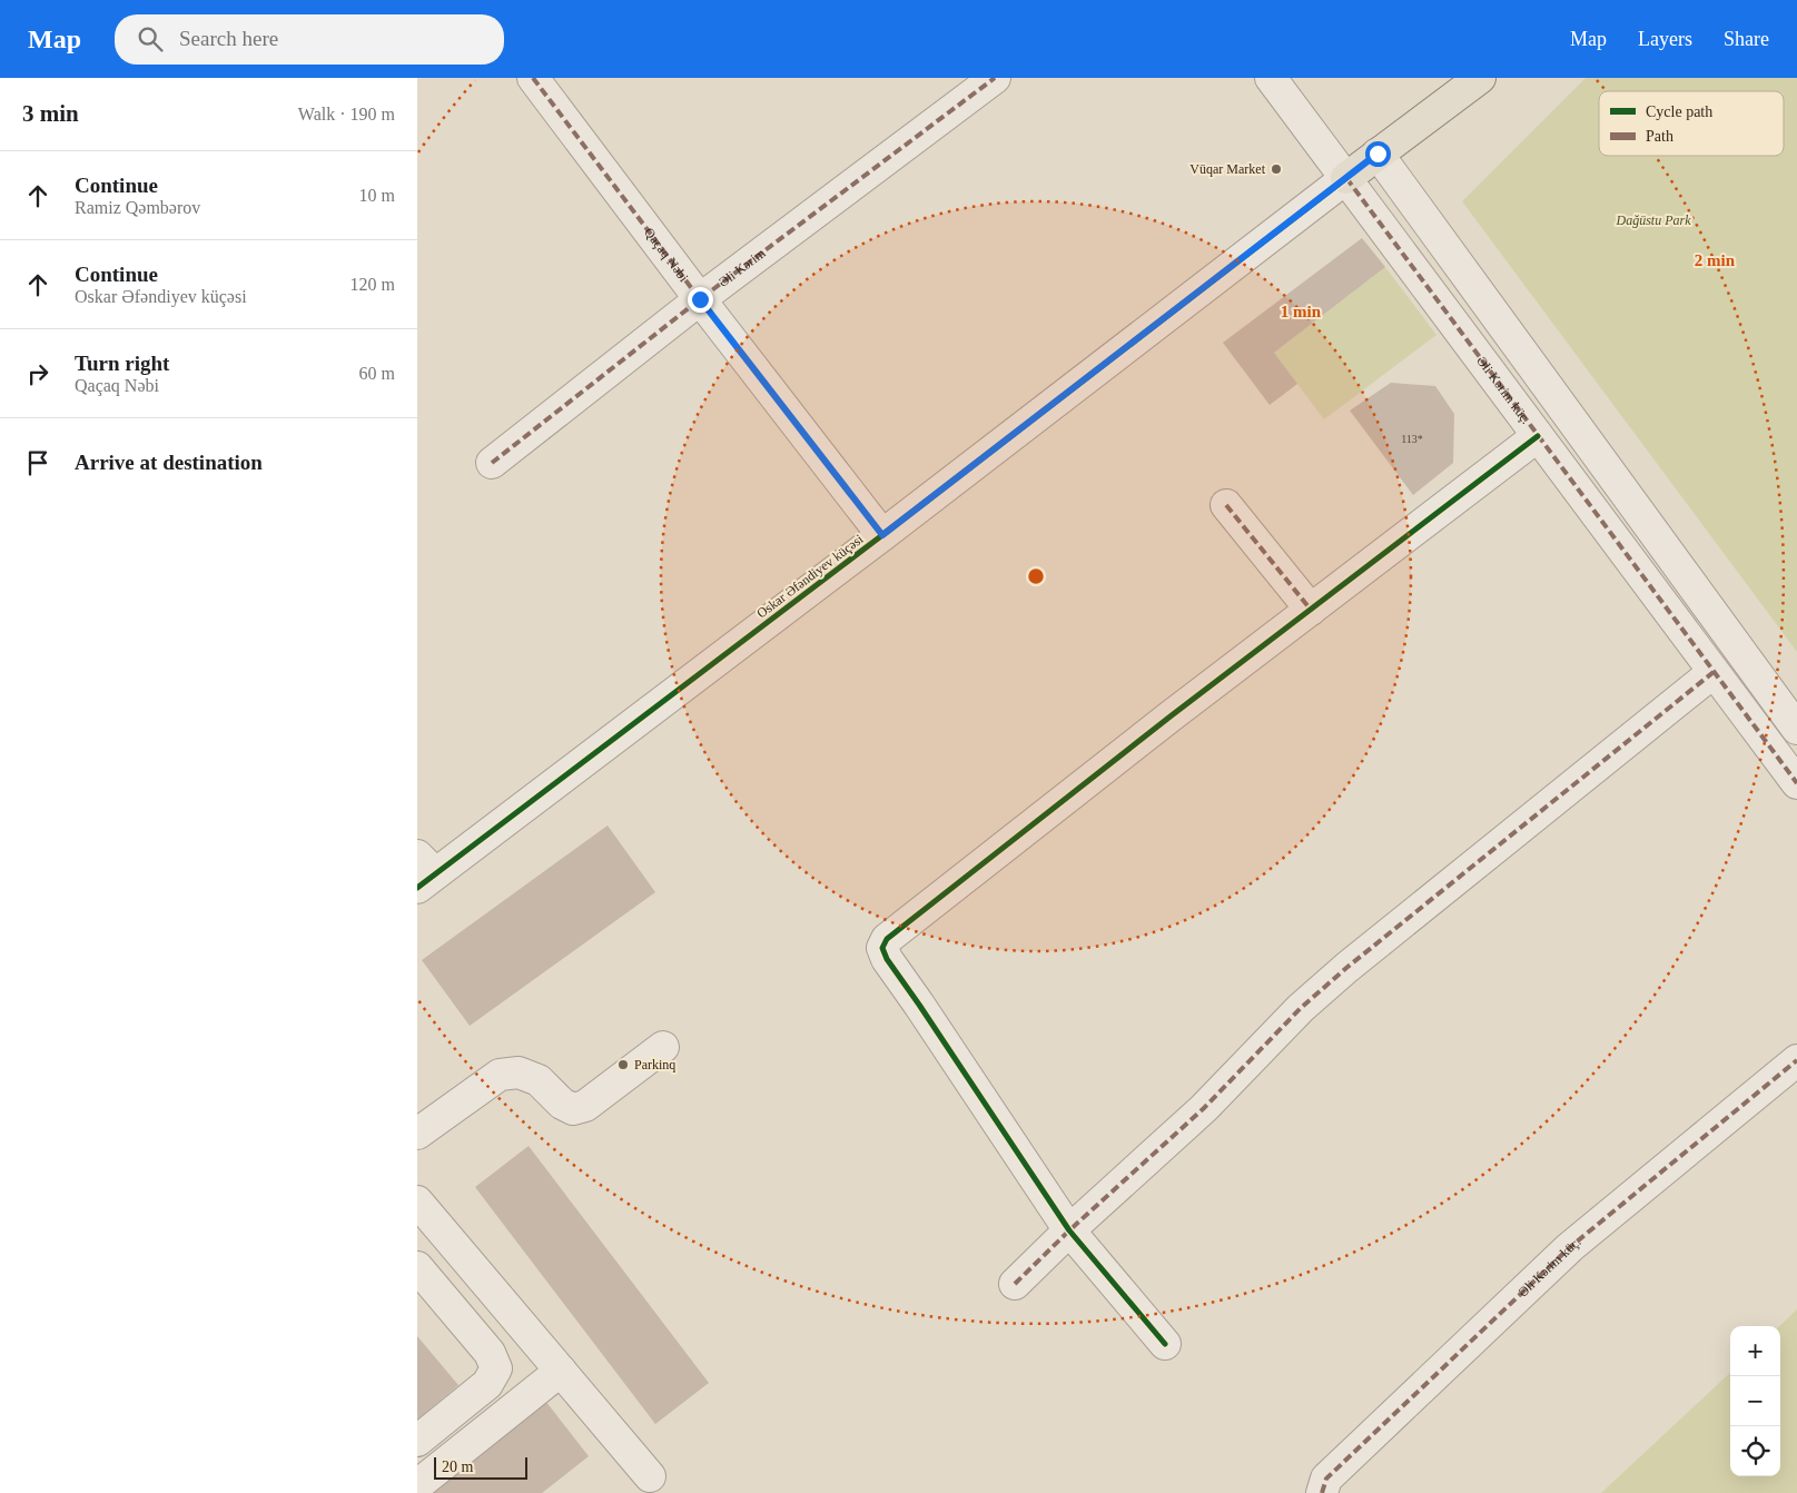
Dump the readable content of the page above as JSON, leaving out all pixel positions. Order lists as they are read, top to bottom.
{
  "streets": {
    "street": [
      "Qaçaq Nəbi",
      "Əli Kərim",
      "Əli Kərim küç.",
      "Oskar Əfəndiyev küçəsi"
    ]
  },
  "crossings": [
    ["Qaçaq Nəbi", "Əli Kərim"],
    ["Qaçaq Nəbi", "Oskar Əfəndiyev küçəsi"],
    ["Əli Kərim küç.", "Oskar Əfəndiyev küçəsi"]
  ],
  "parks": ["Dağüstu Park"],
  "places": ["Vüqar Market", "Parkinq"],
  "house_numbers": ["113*"],
  "legend": ["Cycle path", "Path"],
  "scale_bar": "20 m",
  "page": {
    "header": "Map",
    "search": "Search here",
    "nav": ["Map", "Layers", "Share"],
    "heading": ["3 min", "Walk · 190 m"],
    "list": [
      ["Continue", "Ramiz Qəmbərov", "10 m"],
      ["Continue", "Oskar Əfəndiyev küçəsi", "120 m"],
      ["Turn right", "Qaçaq Nəbi", "60 m"],
      "Arrive at destination"
    ],
    "map_buttons": ["+", "−"],
    "scale": "20 m"
  },
  "rings": ["2 min", "1 min"]
}
